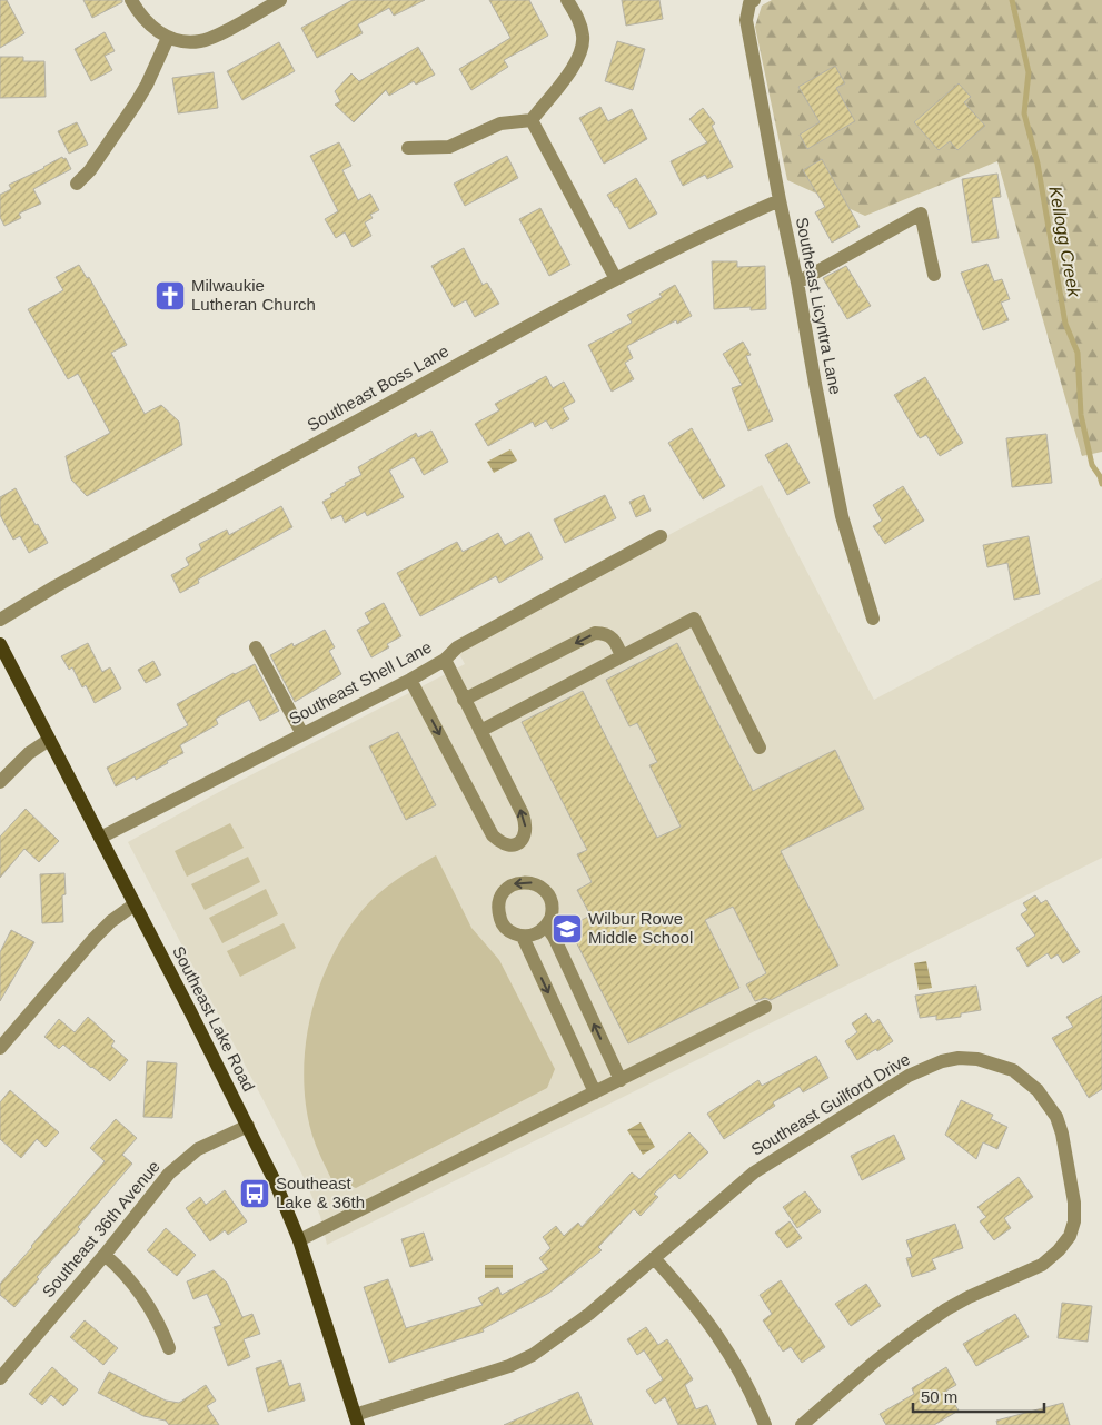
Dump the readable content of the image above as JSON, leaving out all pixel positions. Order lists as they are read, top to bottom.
{
  "streets": {
    "main road": ["Southeast Lake Road"],
    "street": [
      "Southeast Licyntra Lane",
      "Southeast Boss Lane",
      "Southeast Shell Lane",
      "Southeast Guilford Drive",
      "Southeast 36th Avenue"
    ]
  },
  "crossings": [
    ["Southeast Licyntra Lane", "Southeast Boss Lane"],
    ["Southeast Shell Lane", "Southeast Lake Road"],
    ["Southeast Lake Road", "Southeast Guilford Drive"],
    ["Southeast Lake Road", "Southeast 36th Avenue"]
  ],
  "water": ["Kellogg Creek"],
  "places": {
    "church": ["Milwaukie Lutheran Church"],
    "school or university": ["Wilbur Rowe Middle School"],
    "bus stop": ["Southeast Lake & 36th"]
  },
  "scale_bar": "50 m"
}
